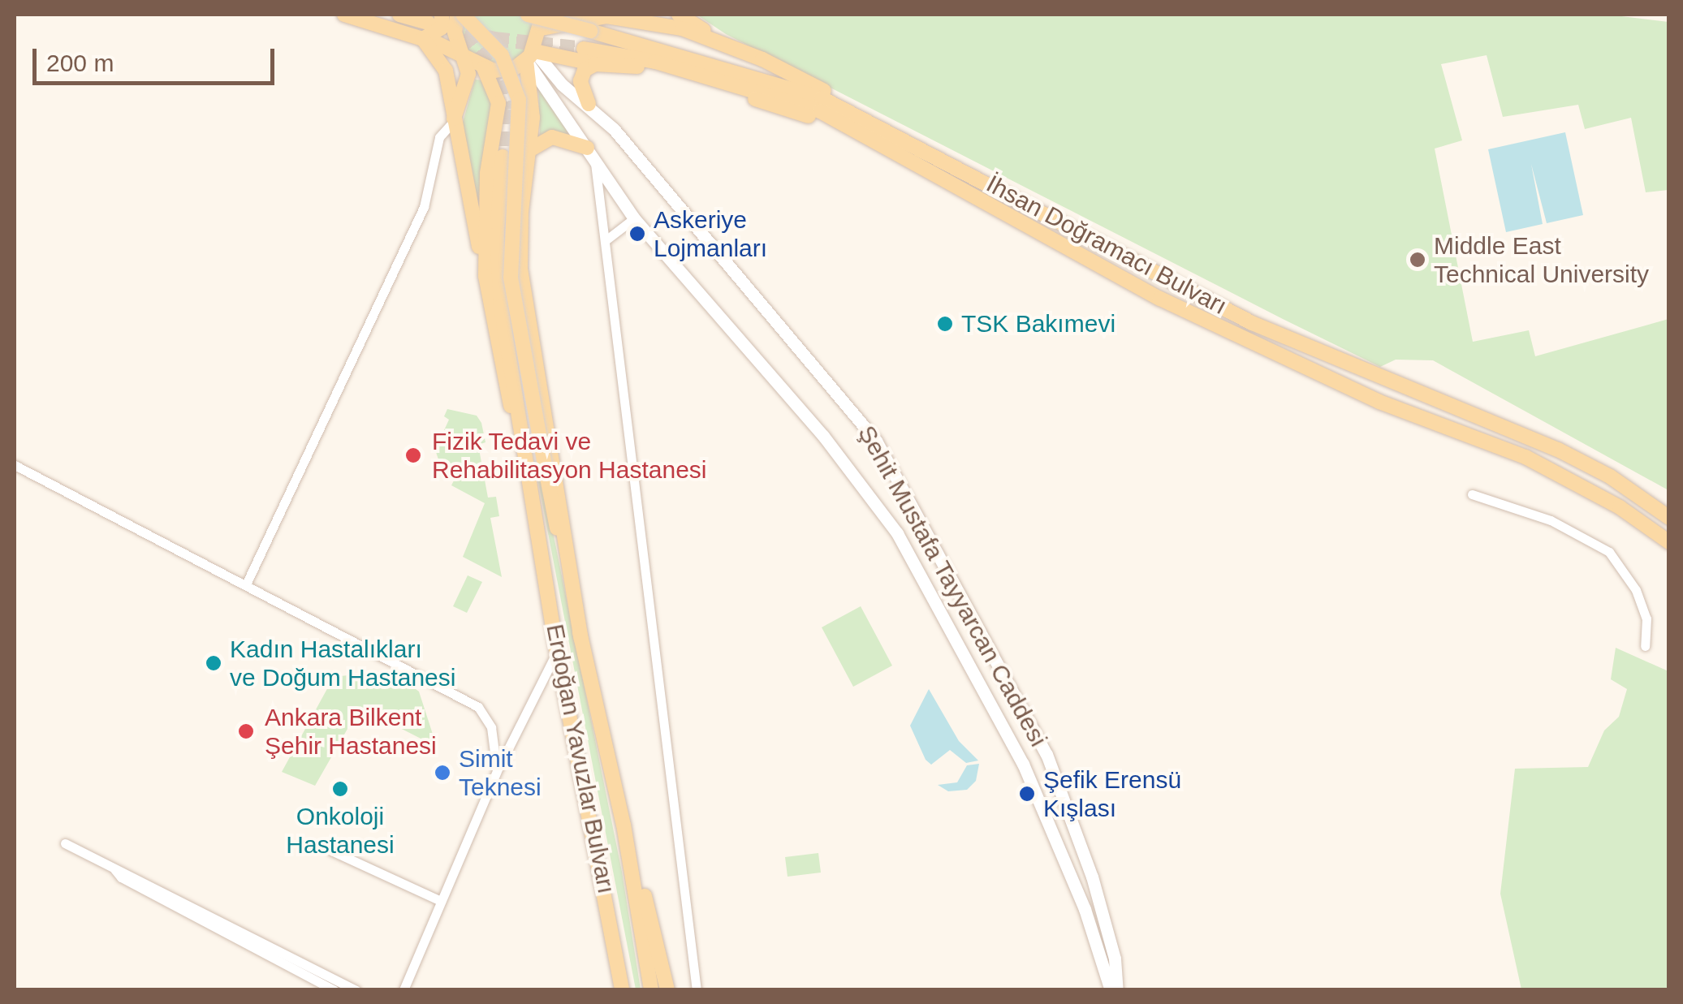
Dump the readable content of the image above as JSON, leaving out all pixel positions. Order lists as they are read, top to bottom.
{
  "streets": {
    "main road": ["İhsan Doğramacı Bulvarı", "Şehit Mustafa Tayyarcan Caddesi", "Erdoğan Yavuzlar Bulvarı"]
  },
  "crossings": [
    ["Şehit Mustafa Tayyarcan Caddesi", "Erdoğan Yavuzlar Bulvarı"]
  ],
  "places": [
    "Askeriye Lojmanları",
    "Middle East Technical University",
    "TSK Bakımevi",
    "Fizik Tedavi ve Rehabilitasyon Hastanesi",
    "Kadın Hastalıkları ve Doğum Hastanesi",
    "Ankara Bilkent Şehir Hastanesi",
    "Simit Teknesi",
    "Onkoloji Hastanesi",
    "Şefik Erensü Kışlası"
  ],
  "scale_bar": "200 m"
}
